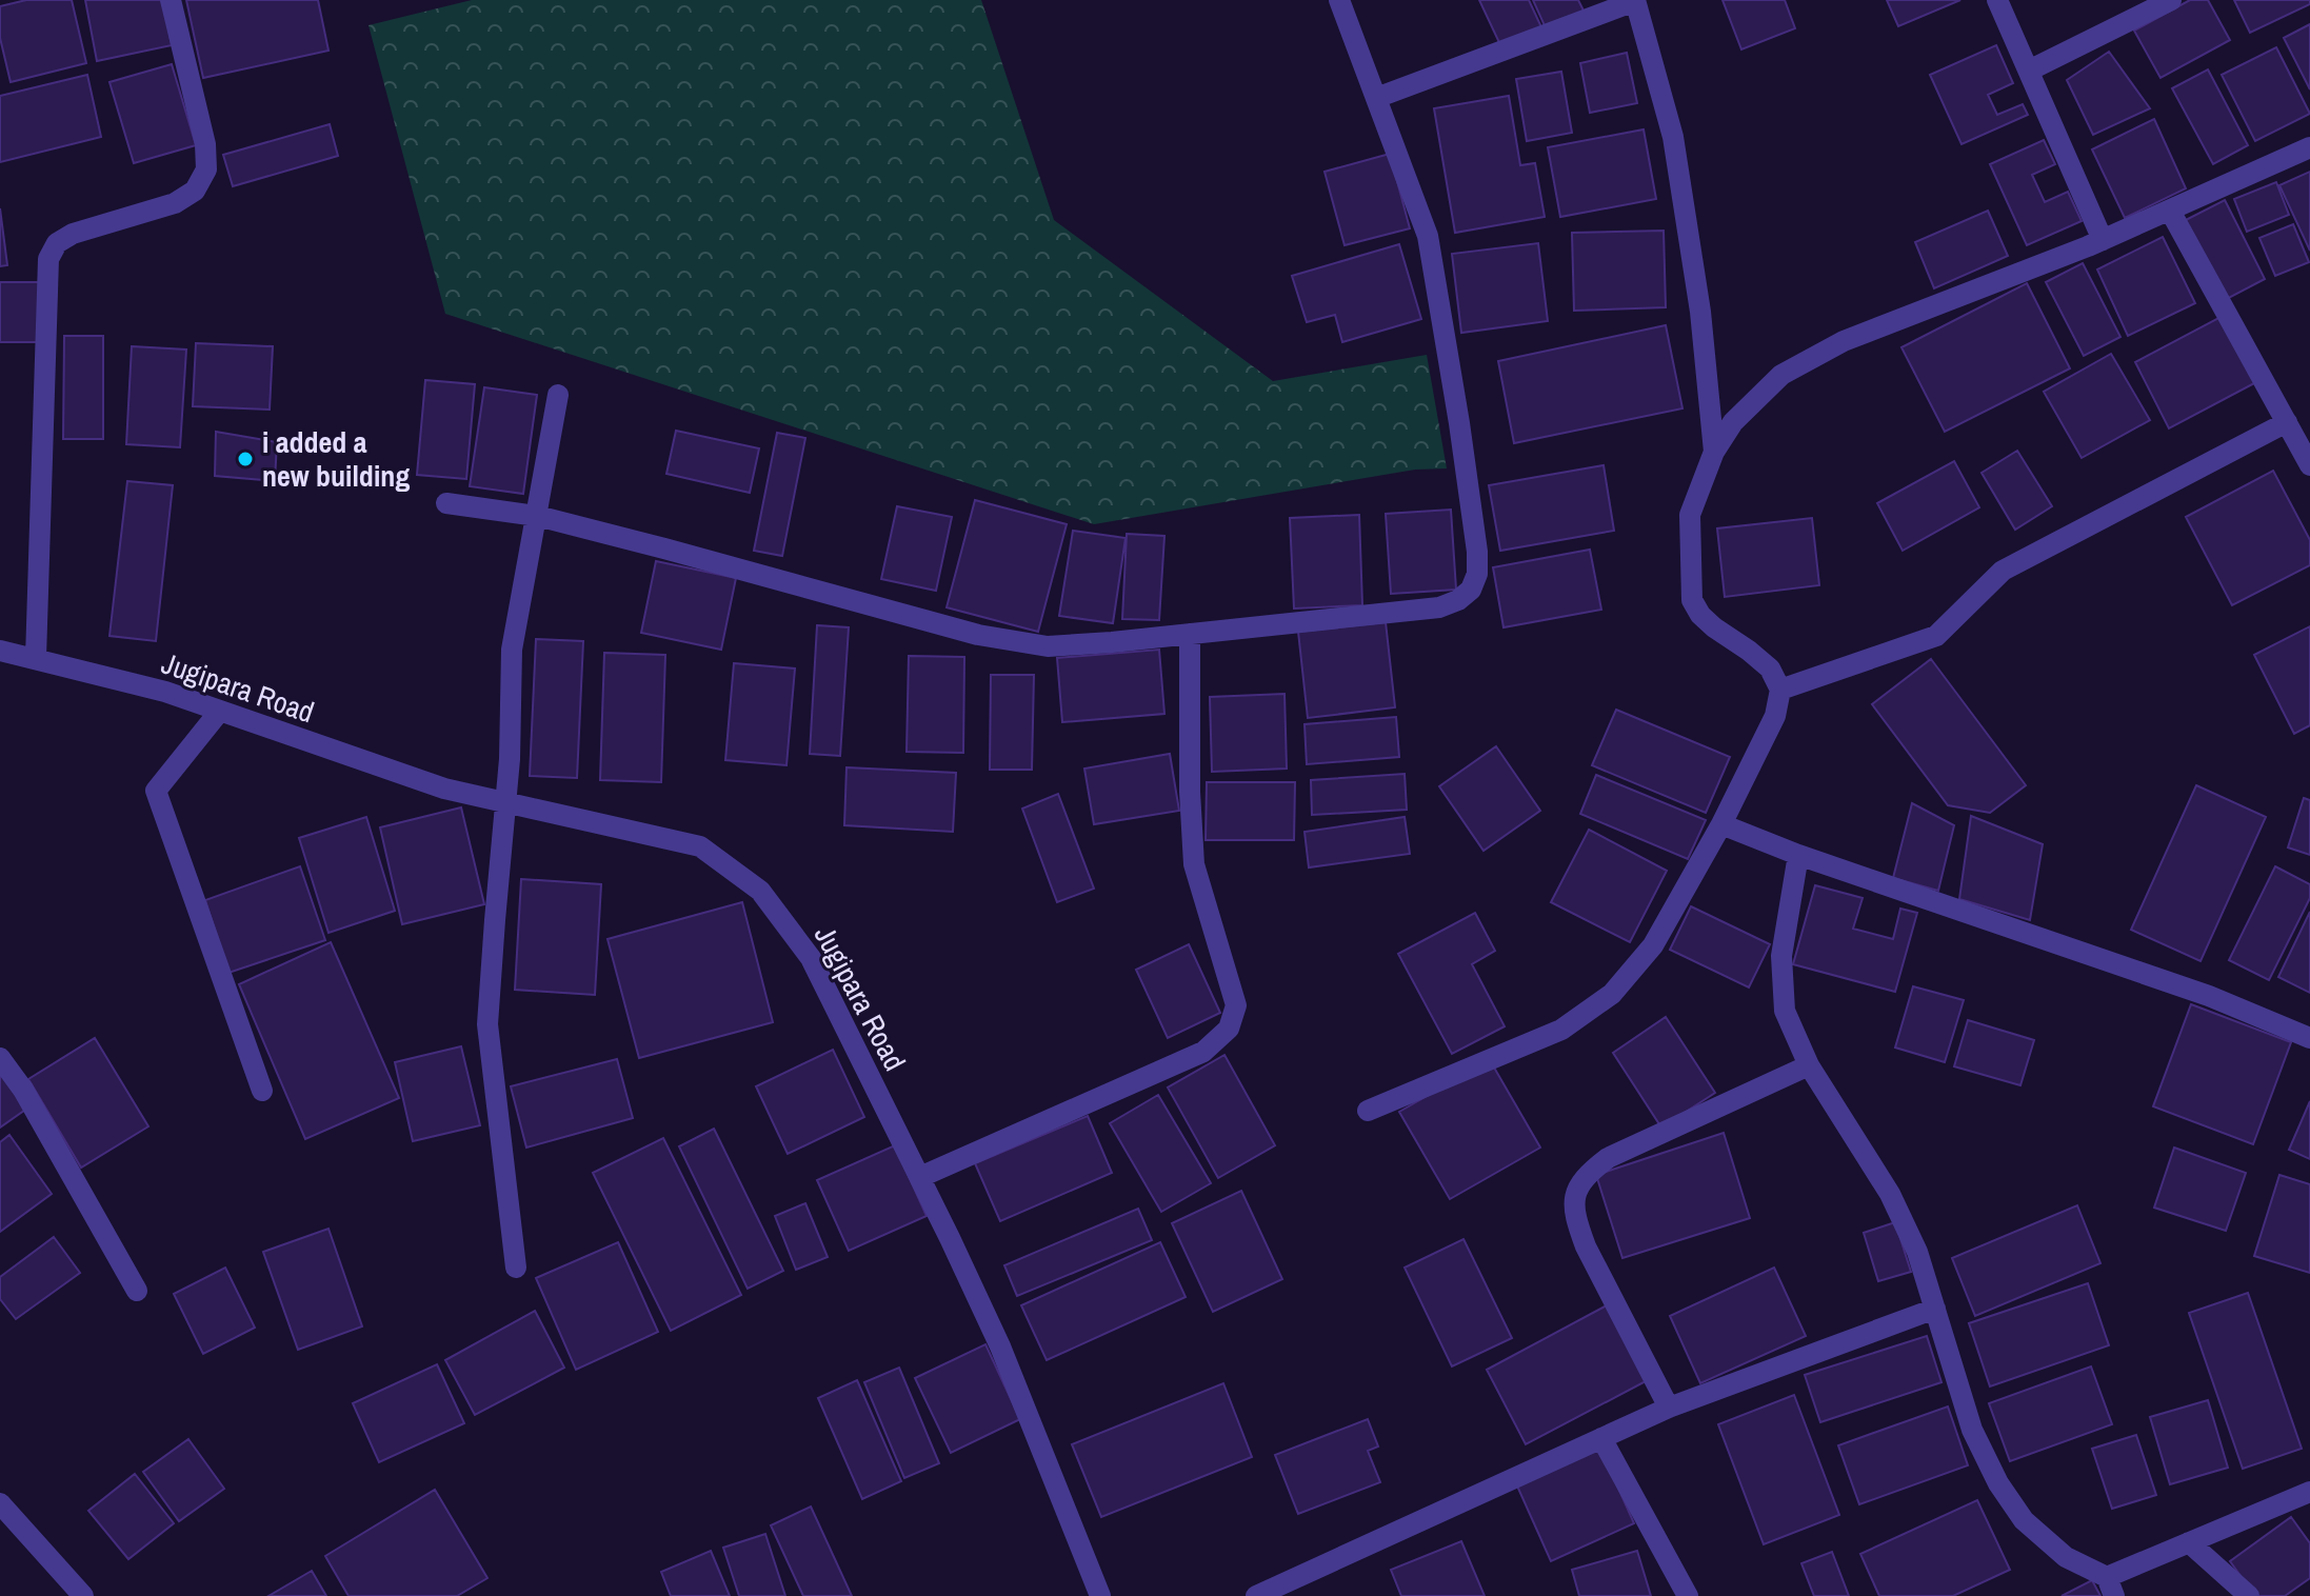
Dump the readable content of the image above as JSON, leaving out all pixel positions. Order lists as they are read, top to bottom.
{
  "streets": {
    "street": ["Jugipara Road"]
  },
  "places": ["i added a new building"]
}
